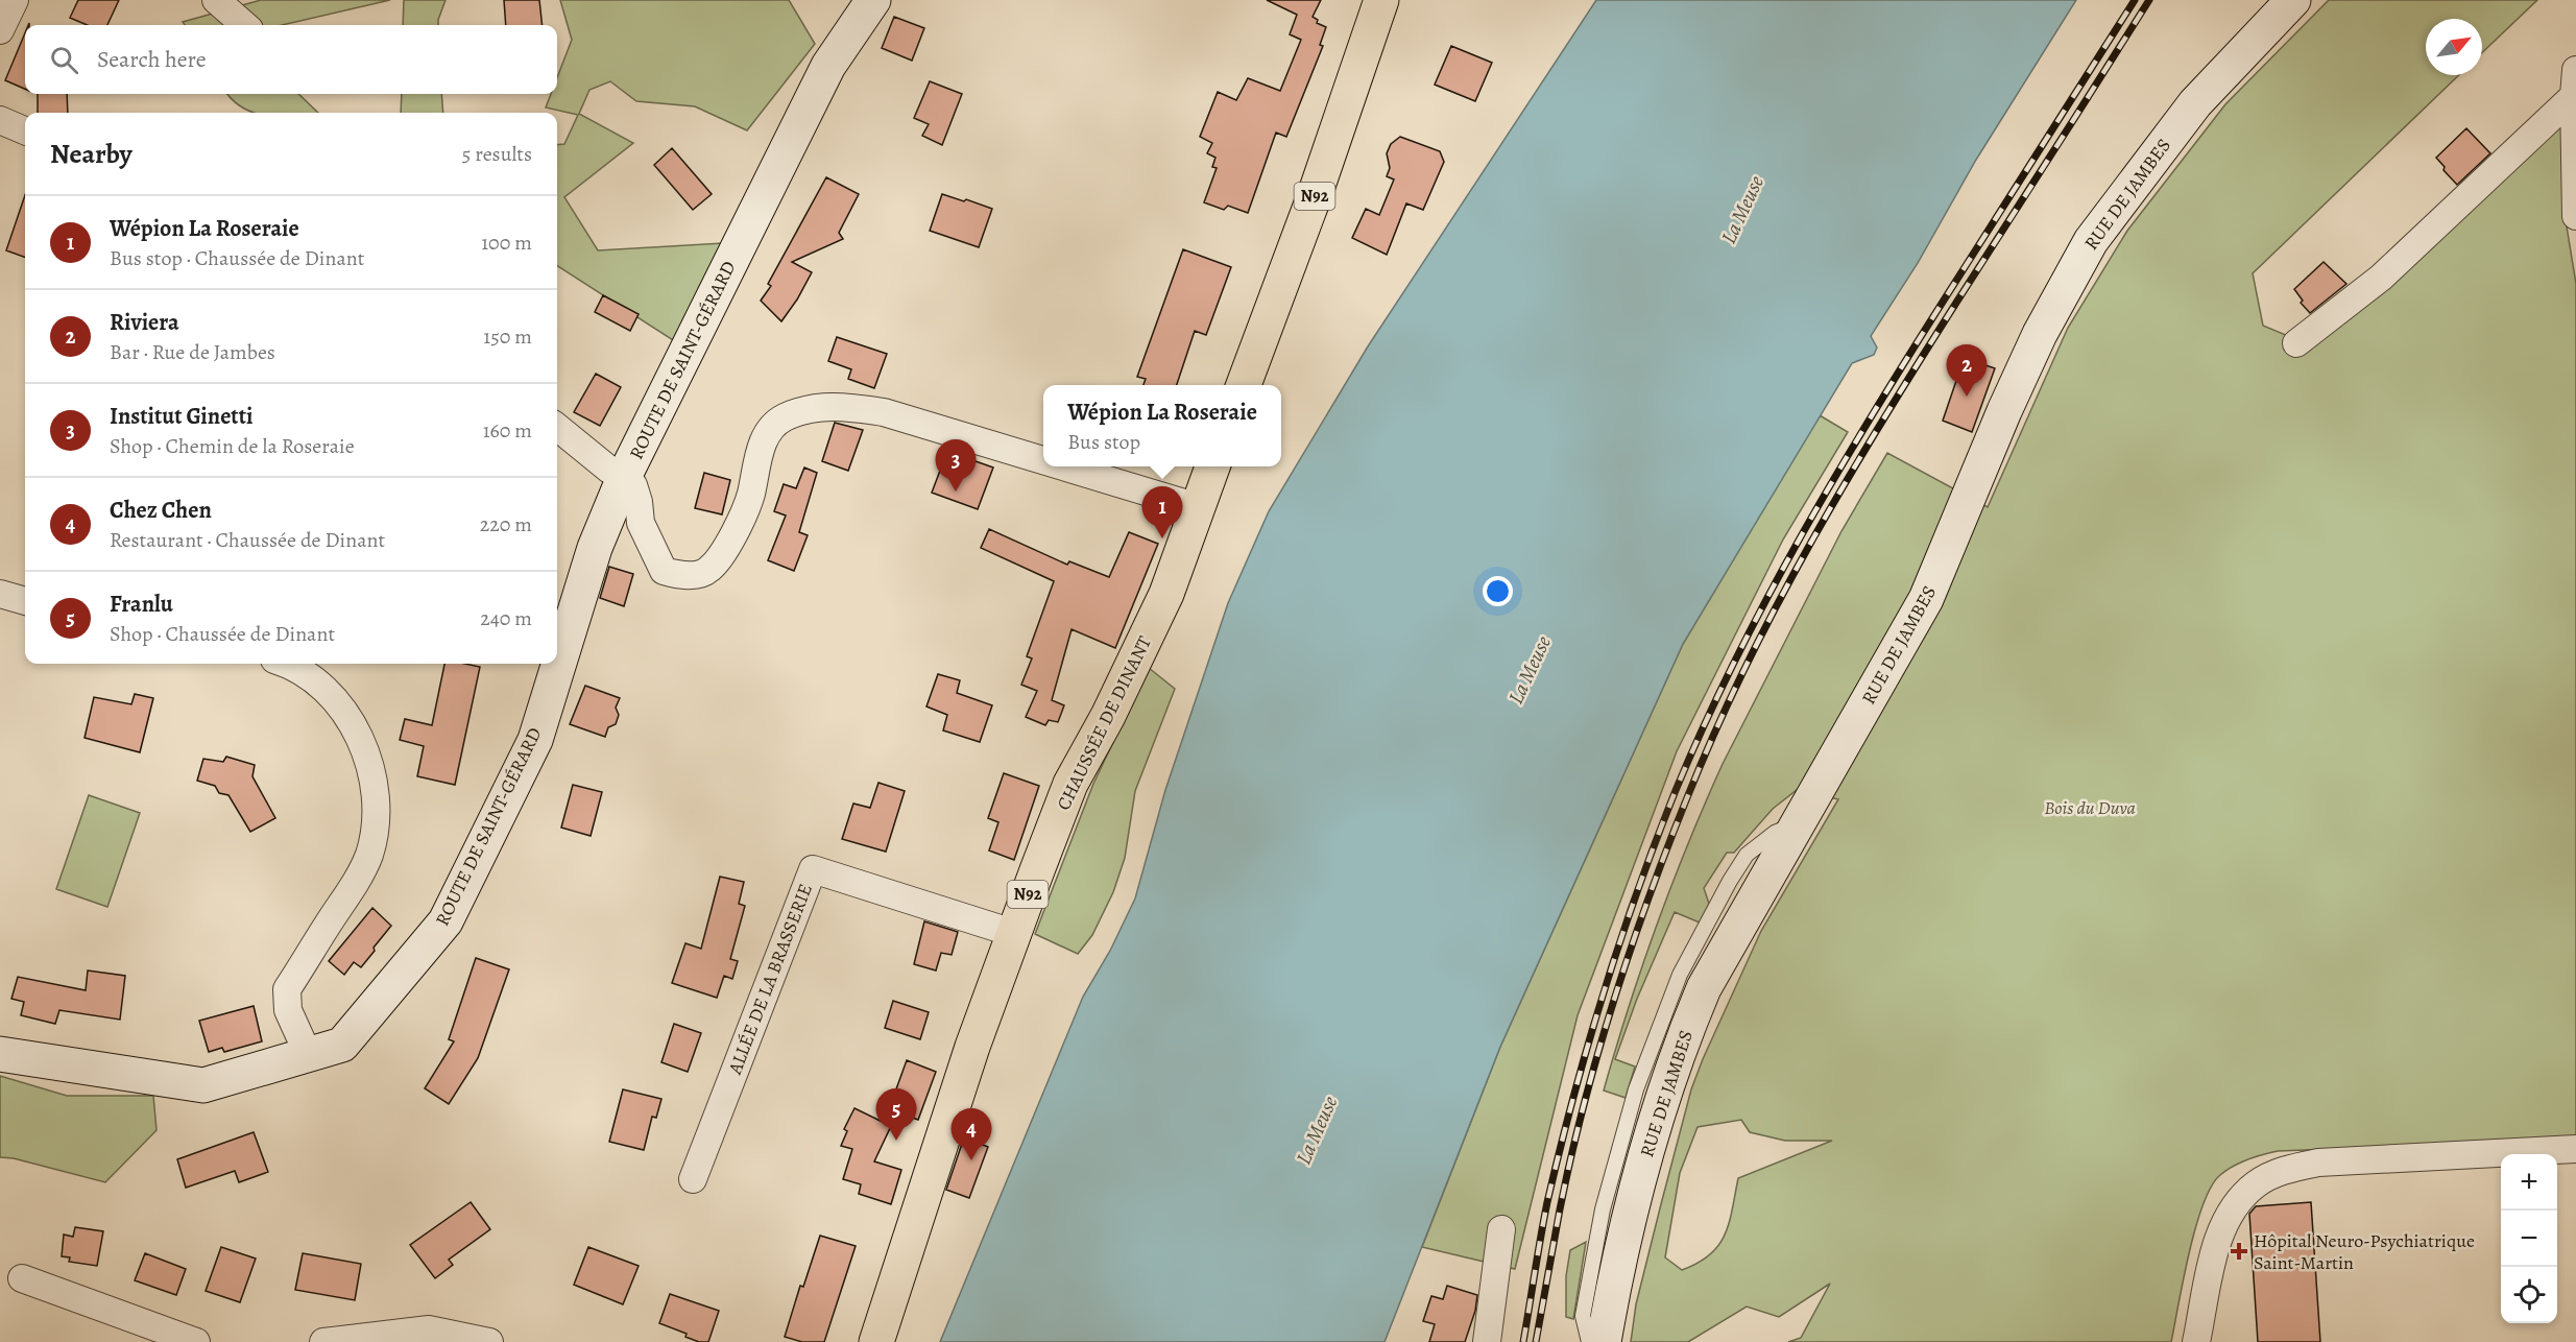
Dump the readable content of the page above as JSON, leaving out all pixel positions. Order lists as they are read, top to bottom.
{
  "streets": {
    "main road": [
      "RUE DE JAMBES",
      "N92",
      "ROUTE DE SAINT-GÉRARD",
      "CHAUSSÉE DE DINANT"
    ],
    "street": ["ALLÉE DE LA BRASSERIE"]
  },
  "crossings": [
    ["CHAUSSÉE DE DINANT", "ALLÉE DE LA BRASSERIE"]
  ],
  "water": ["La Meuse"],
  "parks": ["Bois du Duva"],
  "places": {
    "health": ["Hôpital Neuro-Psychiatrique Saint-Martin"]
  },
  "north": "top right",
  "page": {
    "search": "Search here",
    "heading": ["Nearby", "5 results"],
    "list": [
      {
        "mark": "1",
        "name": "Wépion La Roseraie",
        "note": "Bus stop · Chaussée de Dinant",
        "value": "100 m"
      },
      {
        "mark": "2",
        "name": "Riviera",
        "note": "Bar · Rue de Jambes",
        "value": "150 m"
      },
      {
        "mark": "3",
        "name": "Institut Ginetti",
        "note": "Shop · Chemin de la Roseraie",
        "value": "160 m"
      },
      {
        "mark": "4",
        "name": "Chez Chen",
        "note": "Restaurant · Chaussée de Dinant",
        "value": "220 m"
      },
      {
        "mark": "5",
        "name": "Franlu",
        "note": "Shop · Chaussée de Dinant",
        "value": "240 m"
      }
    ],
    "pins": [
      "2",
      "3",
      "1",
      "5",
      "4"
    ],
    "popup": ["Wépion La Roseraie", "Bus stop"],
    "map_buttons": ["+", "−"]
  }
}
